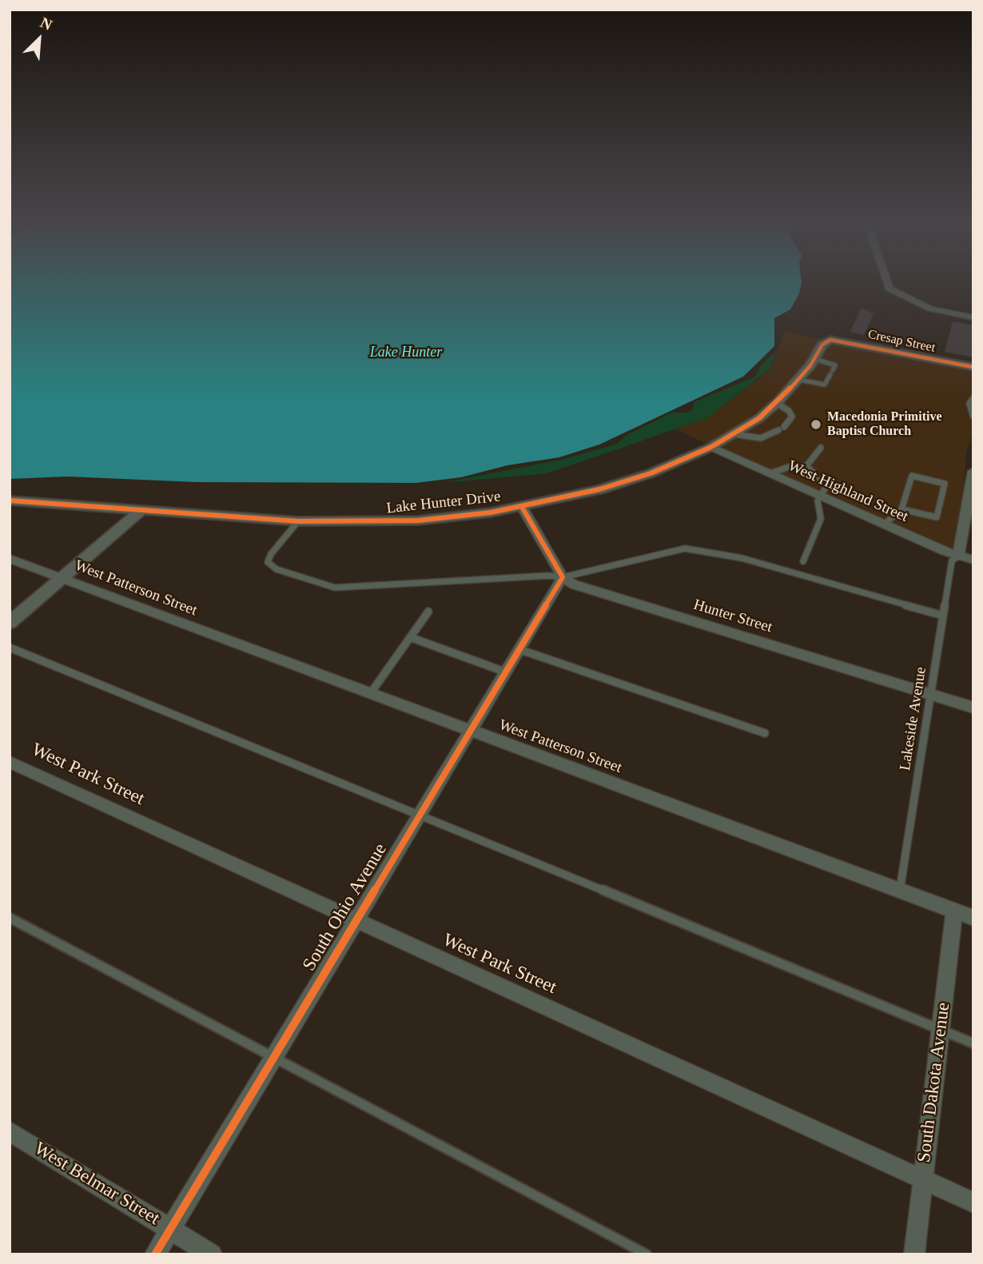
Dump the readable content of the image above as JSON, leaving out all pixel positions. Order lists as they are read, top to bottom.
{
  "streets": {
    "street": [
      "Cresap Street",
      "West Highland Street",
      "Lake Hunter Drive",
      "West Patterson Street",
      "Hunter Street",
      "West Park Street",
      "South Ohio Avenue",
      "South Dakota Avenue",
      "West Belmar Street"
    ],
    "lane": ["Lakeside Avenue"]
  },
  "crossings": [
    ["Cresap Street", "Lake Hunter Drive"],
    ["West Highland Street", "Lake Hunter Drive"],
    ["West Highland Street", "Lakeside Avenue"],
    ["West Patterson Street", "Lakeside Avenue"],
    ["West Patterson Street", "South Ohio Avenue"],
    ["West Patterson Street", "South Dakota Avenue"],
    ["Hunter Street", "Lakeside Avenue"],
    ["Hunter Street", "South Ohio Avenue"],
    ["West Park Street", "South Ohio Avenue"],
    ["West Park Street", "South Dakota Avenue"],
    ["South Ohio Avenue", "West Belmar Street"]
  ],
  "water": ["Lake Hunter"],
  "places": ["Macedonia Primitive Baptist Church"],
  "north": "top right"
}
